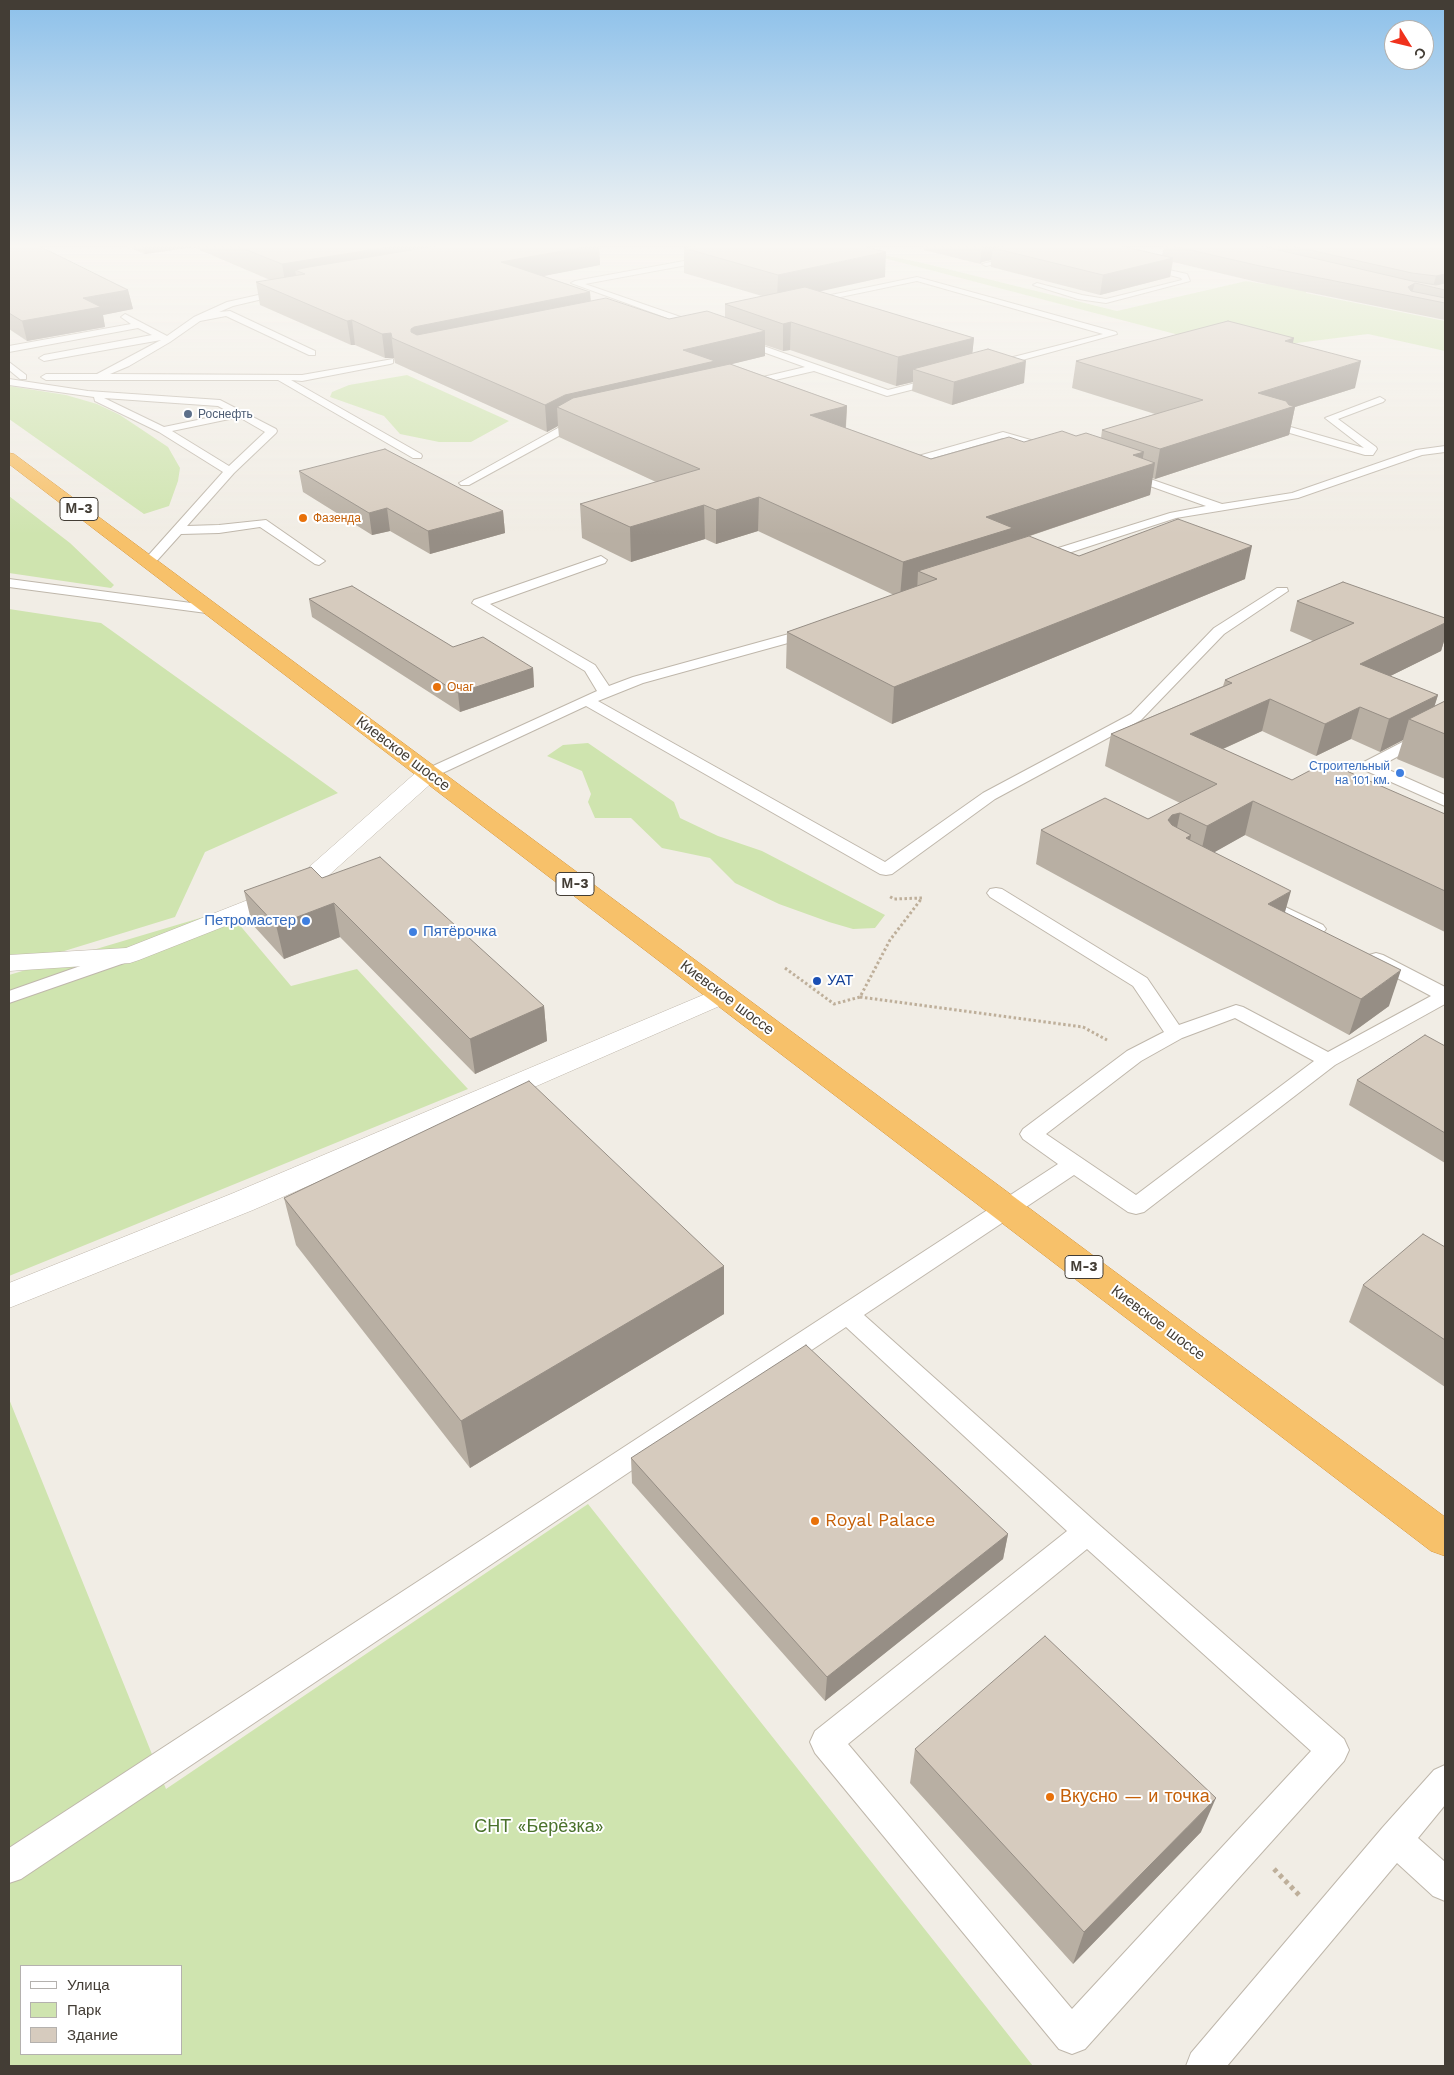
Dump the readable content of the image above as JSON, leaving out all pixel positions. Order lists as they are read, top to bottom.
{
  "streets": {
    "highway": ["М-3", "Киевское шоссе"]
  },
  "parks": ["СНТ «Берёзка»"],
  "places": [
    "Роснефть",
    "Фазенда",
    "Очаг",
    "Строительный на 101 км.",
    "Петромастер",
    "Пятёрочка",
    "УАТ",
    "Royal Palace",
    "Вкусно — и точка"
  ],
  "legend": ["Улица", "Парк", "Здание"],
  "north": "bottom right"
}
